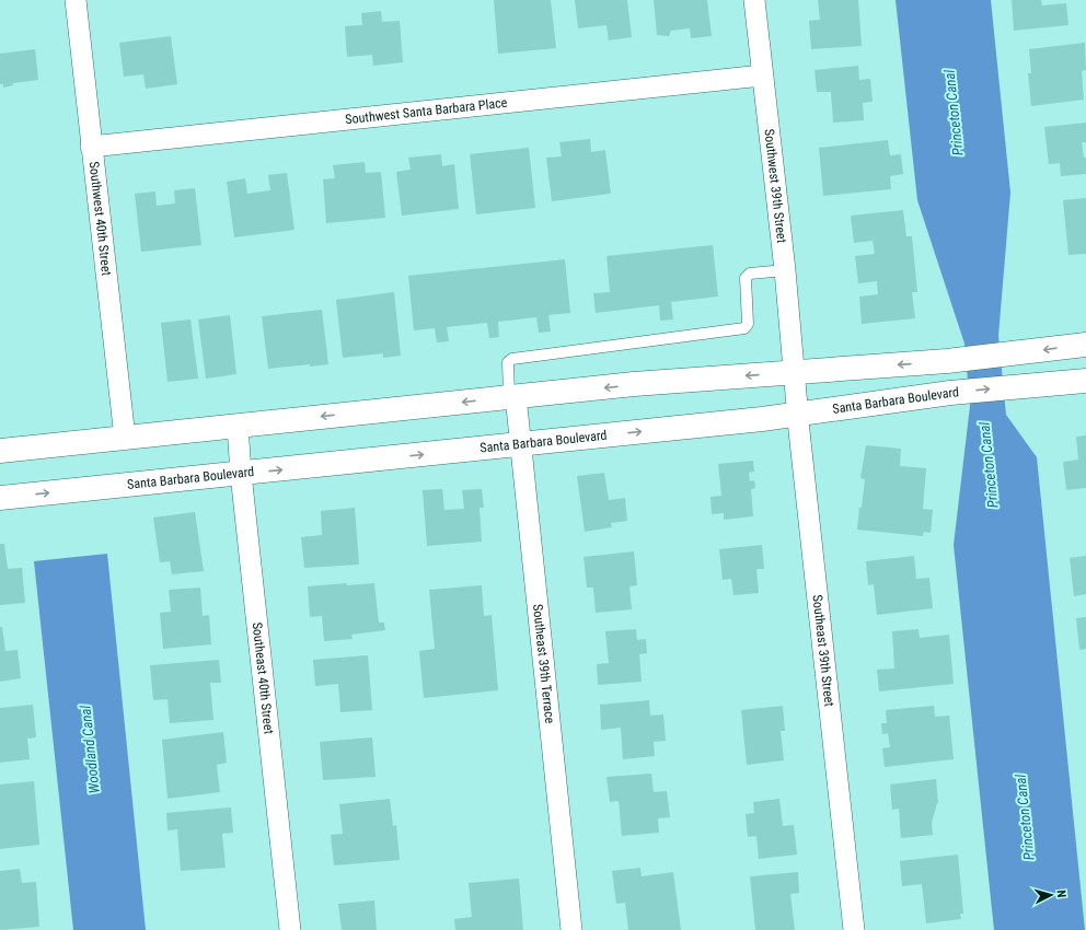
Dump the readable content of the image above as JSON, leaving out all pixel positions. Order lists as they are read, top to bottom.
{
  "streets": {
    "main road": ["Santa Barbara Boulevard"],
    "street": [
      "Southwest Santa Barbara Place",
      "Southwest 39th Street",
      "Southwest 40th Street",
      "Southeast 39th Street",
      "Southeast 39th Terrace",
      "Southeast 40th Street"
    ]
  },
  "crossings": [
    ["Southwest Santa Barbara Place", "Southwest 39th Street"],
    ["Southwest Santa Barbara Place", "Southwest 40th Street"],
    ["Southwest 39th Street", "Southeast 39th Street"],
    ["Santa Barbara Boulevard", "Southeast 39th Street"],
    ["Santa Barbara Boulevard", "Southeast 39th Terrace"],
    ["Santa Barbara Boulevard", "Southeast 40th Street"]
  ],
  "water": ["Princeton Canal", "Woodland Canal"],
  "north": "right"
}
